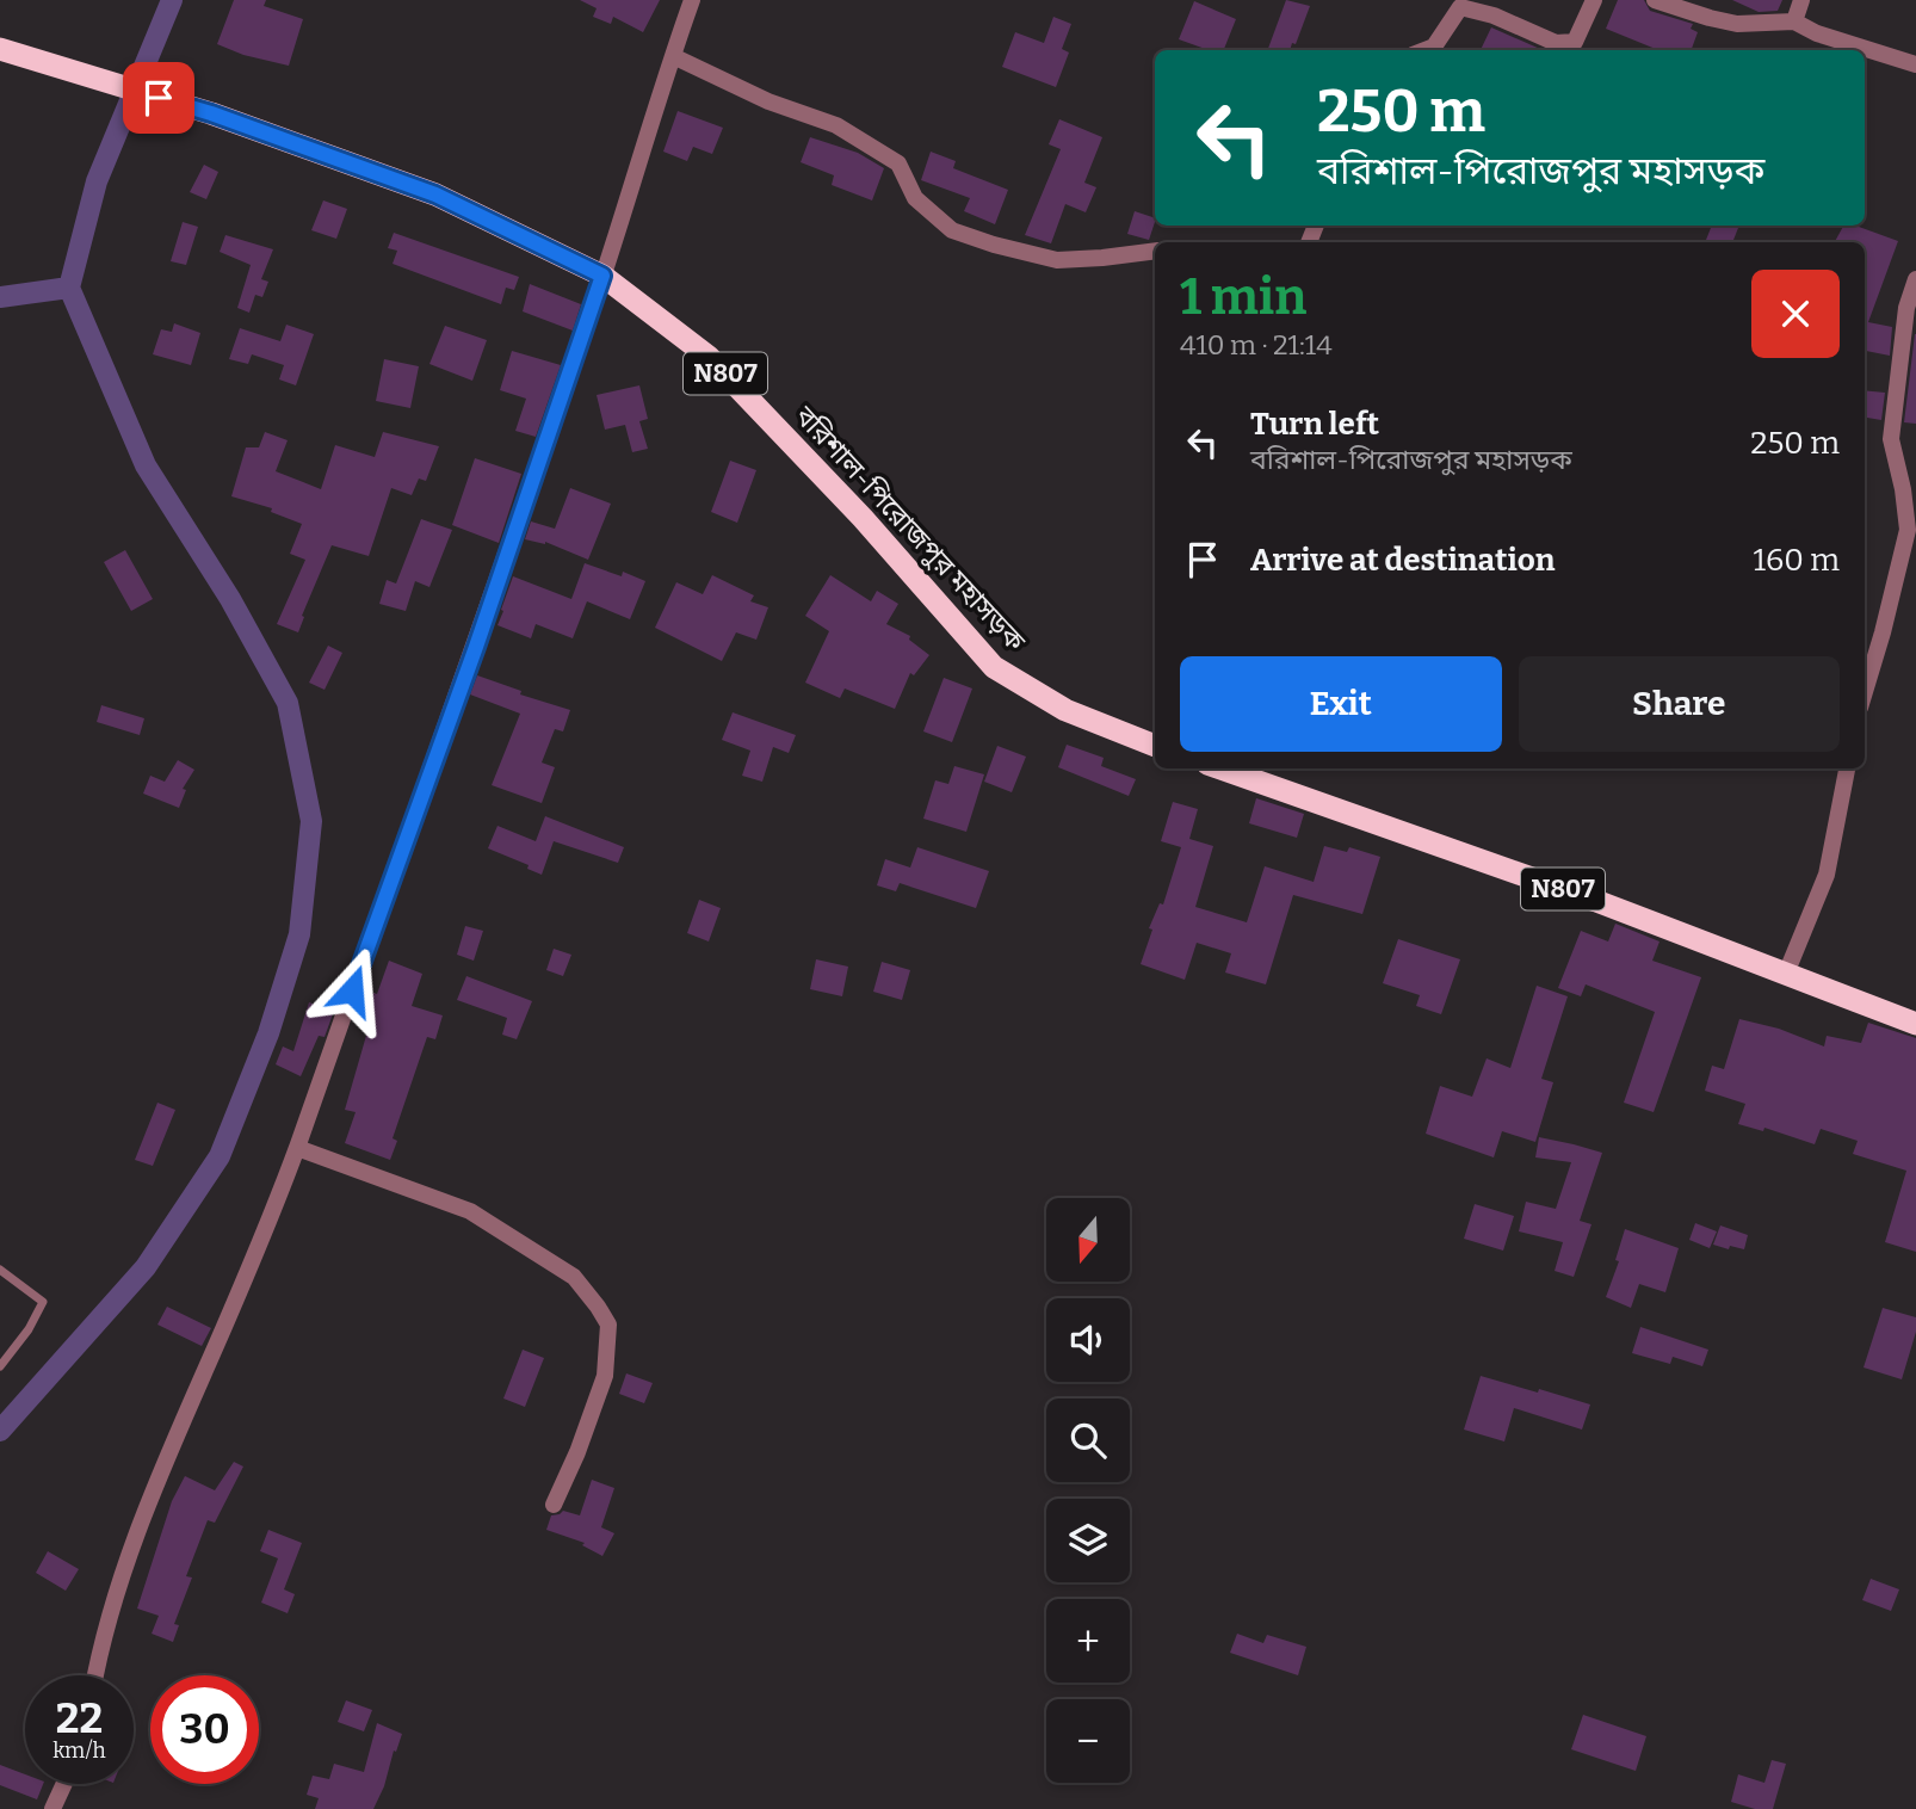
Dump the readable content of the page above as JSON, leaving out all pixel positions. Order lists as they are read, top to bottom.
{
  "streets": {
    "highway": ["N807", "বরিশাল-পিরোজপুর মহাসড়ক"]
  },
  "north": "bottom",
  "page": {
    "turn": ["250 m", "বরিশাল-পিরোজপুর মহাসড়ক"],
    "heading": ["1 min", "410 m · 21:14"],
    "list": [
      {
        "name": "Turn left",
        "note": "বরিশাল-পিরোজপুর মহাসড়ক",
        "value": "250 m"
      },
      {
        "name": "Arrive at destination",
        "value": "160 m"
      }
    ],
    "buttons": ["Exit", "Share"],
    "map_buttons": ["+", "−"],
    "speed": "22 km/h",
    "limit": "30"
  }
}
